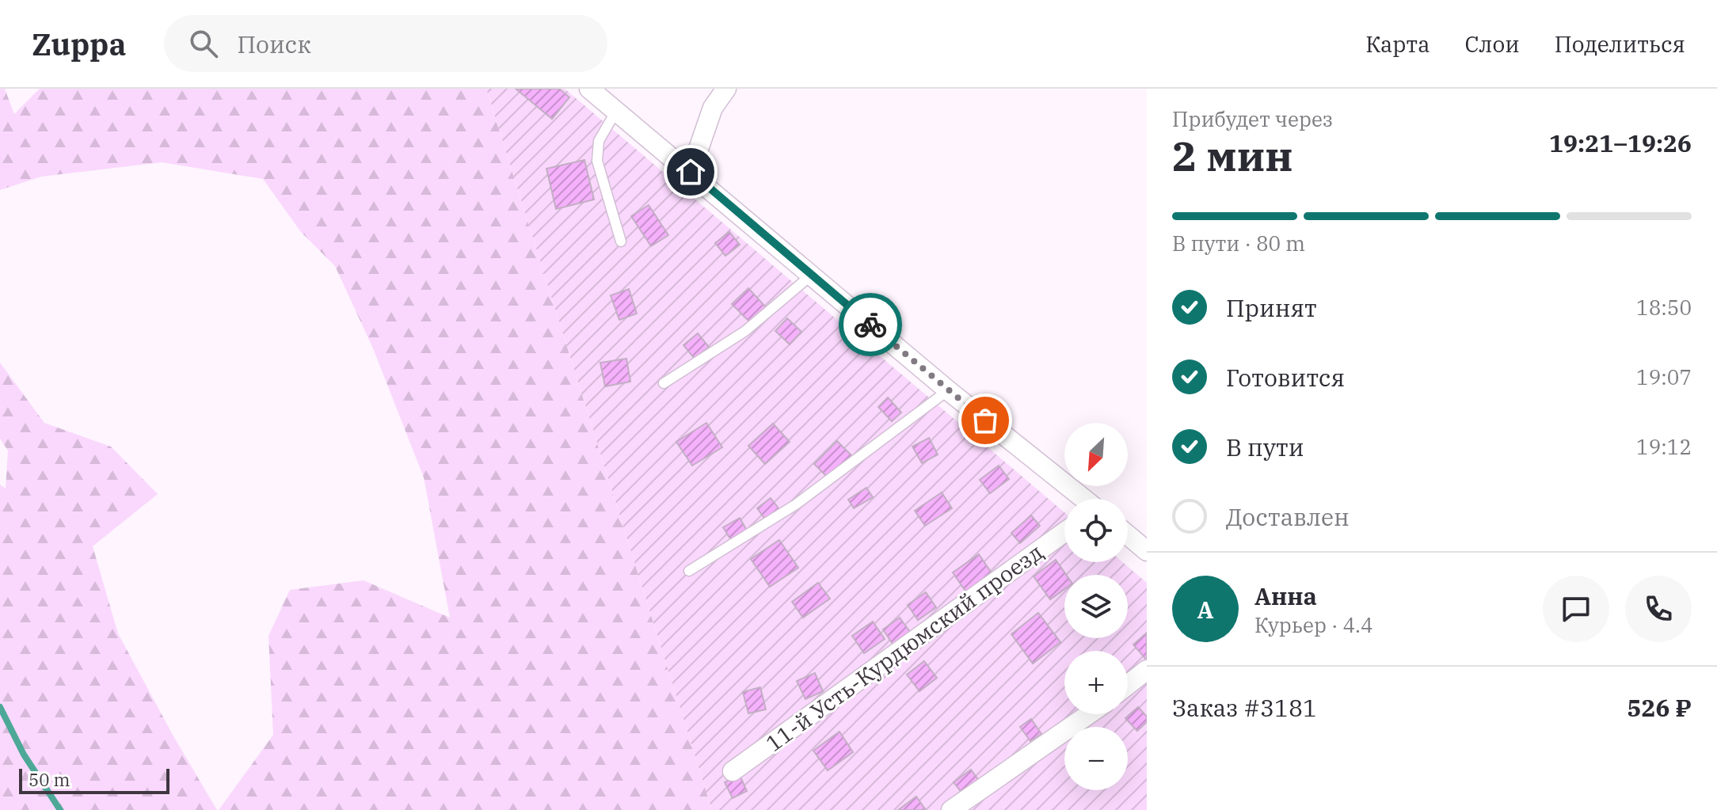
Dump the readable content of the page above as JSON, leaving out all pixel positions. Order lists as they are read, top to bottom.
{
  "streets": {
    "street": ["11-й Усть-Курдюмский проезд"]
  },
  "scale_bar": "50 m",
  "north": "bottom left",
  "page": {
    "header": "Zuppa",
    "search": "Поиск",
    "nav": ["Карта", "Слои", "Поделиться"],
    "heading": ["2 мин", "Прибудет через", "19:21–19:26"],
    "panel": [
      "Анна",
      "Курьер · 4.4",
      "Заказ #3181",
      "526 ₽"
    ],
    "bar": "В пути · 80 m",
    "list": [
      ["Принят", "18:50"],
      ["Готовится", "19:07"],
      ["В пути", "19:12"],
      "Доставлен"
    ],
    "map_buttons": ["+", "−"],
    "round": "А",
    "scale": "50 m"
  }
}
